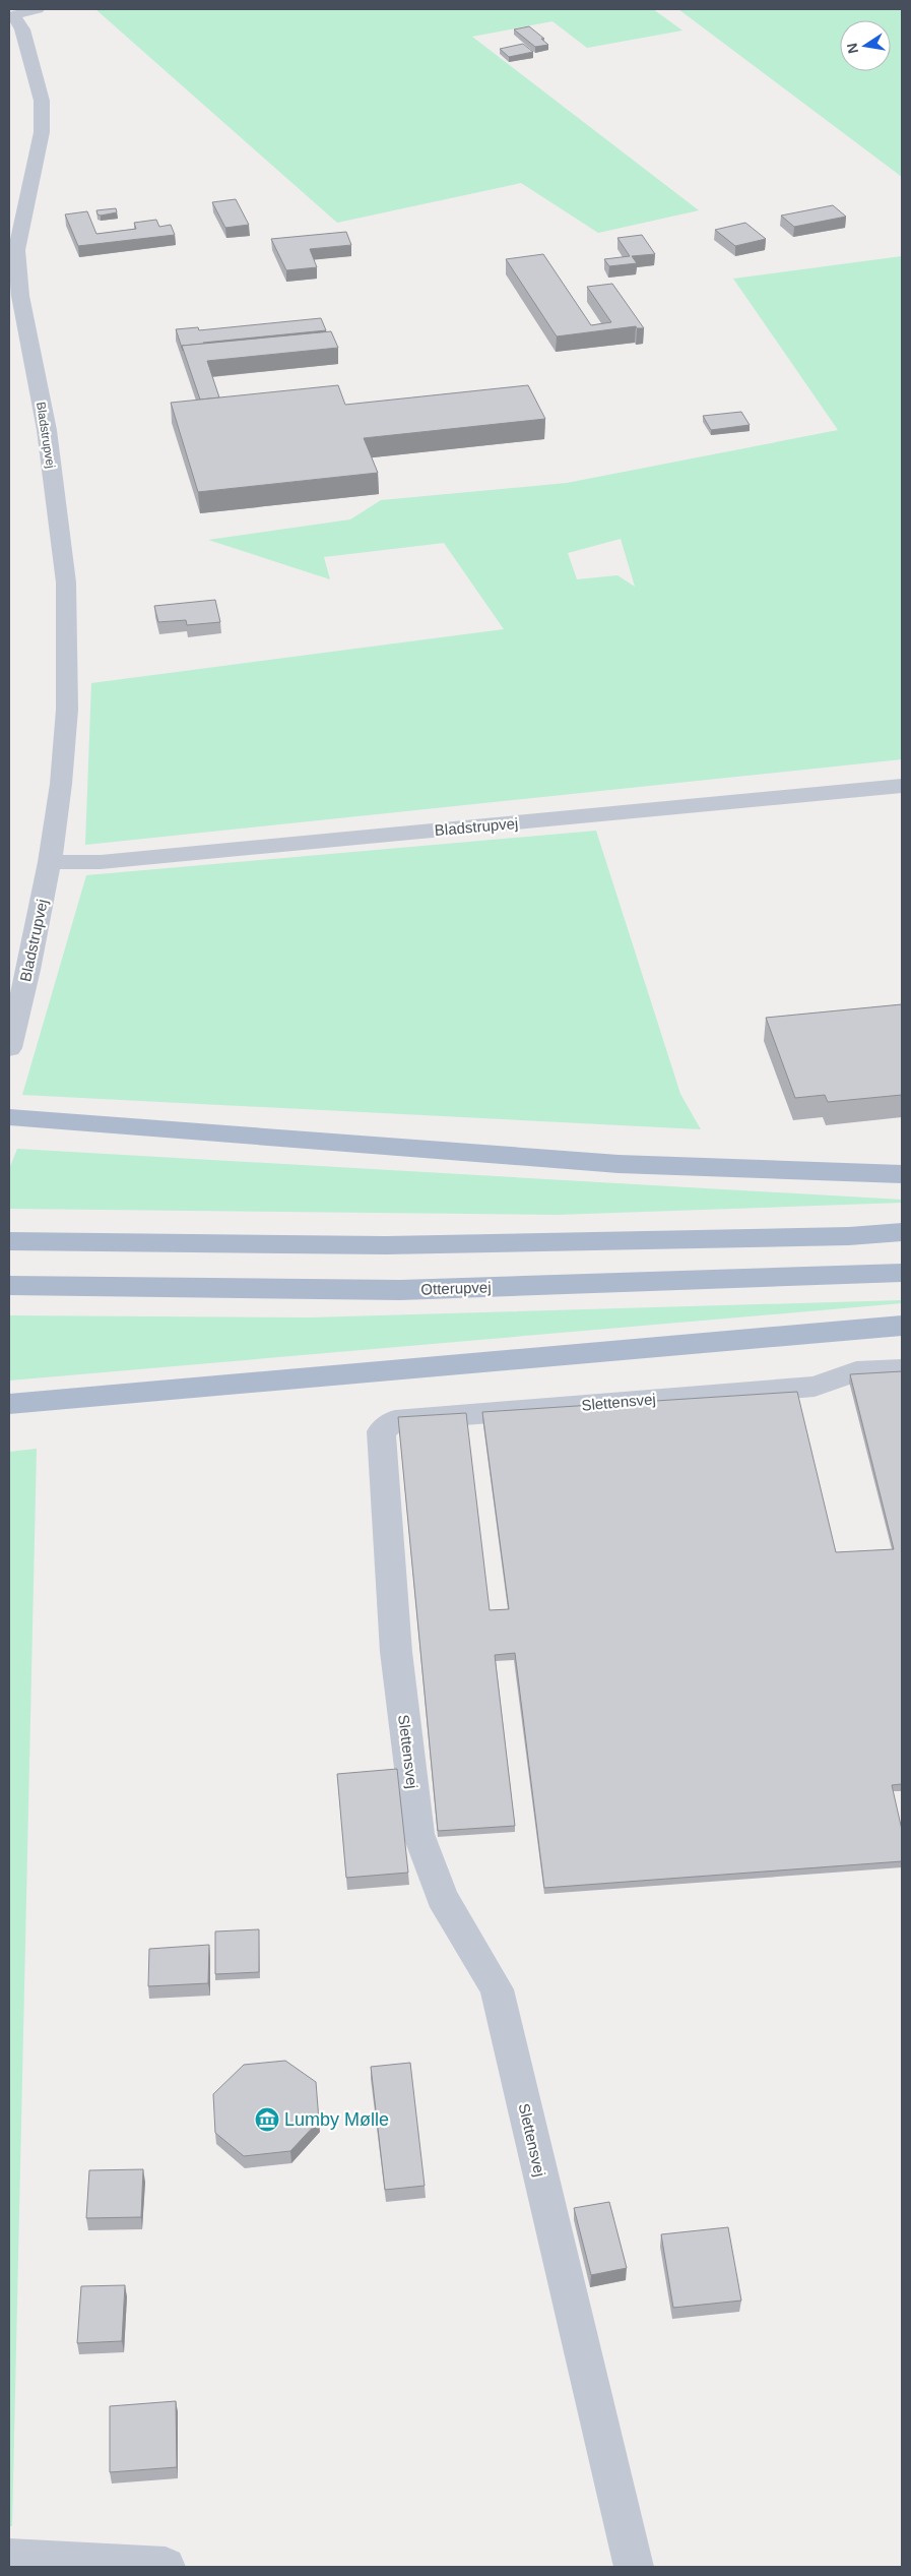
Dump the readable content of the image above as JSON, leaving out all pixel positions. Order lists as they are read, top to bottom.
{
  "streets": {
    "main road": ["Otterupvej"],
    "street": ["Bladstrupvej", "Slettensvej"]
  },
  "places": {
    "museum": ["Lumby Mølle"]
  },
  "north": "left"
}
